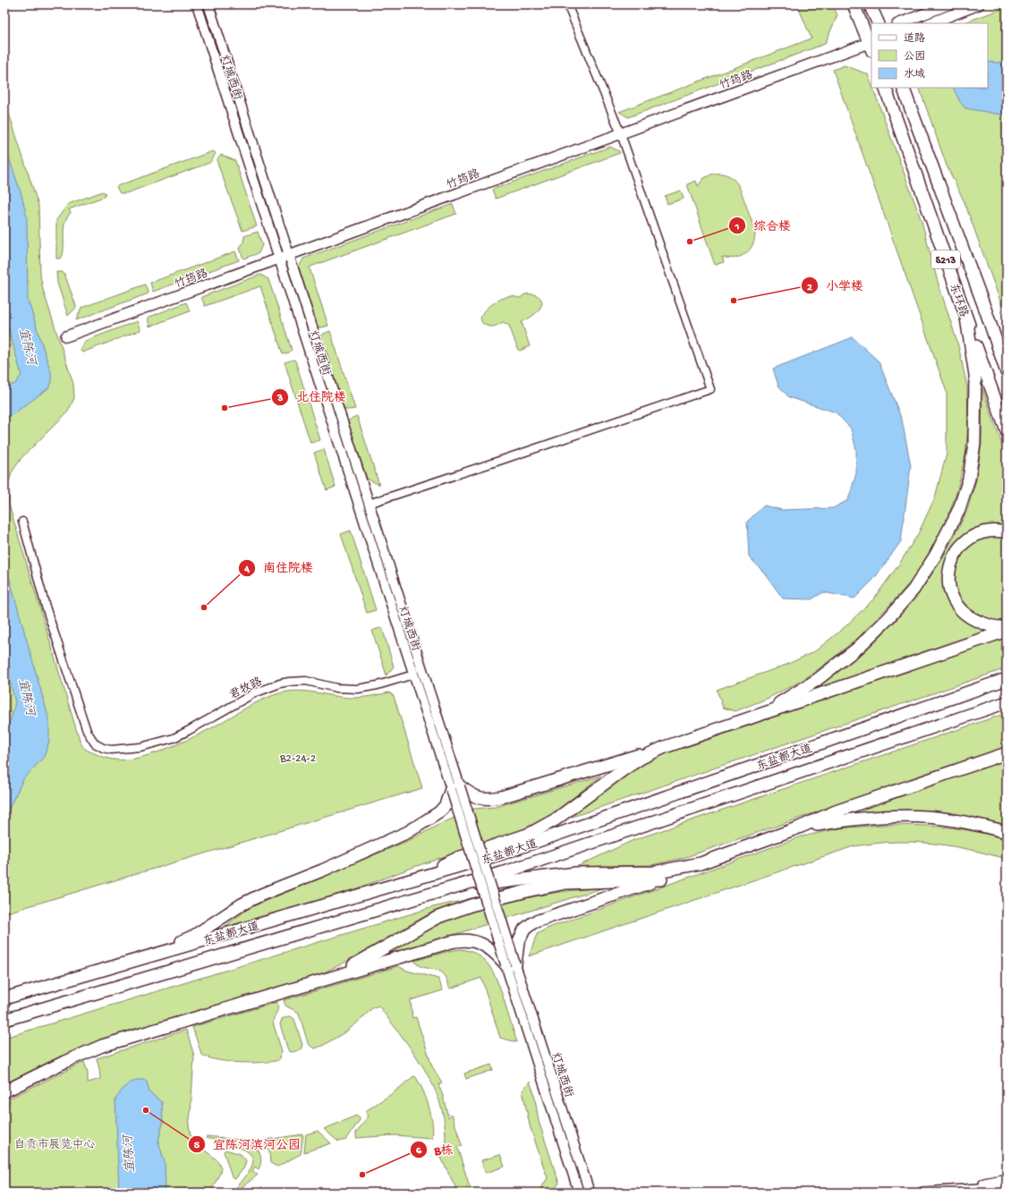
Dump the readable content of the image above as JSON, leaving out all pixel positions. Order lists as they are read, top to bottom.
{
  "streets": {
    "highway": ["S213", "东环路", "东盐都大道"],
    "main road": ["竹筠路"],
    "street": ["灯城西街", "君牧路"]
  },
  "crossings": [
    ["灯城西街", "竹筠路"],
    ["灯城西街", "君牧路"]
  ],
  "water": ["宜陈河"],
  "parks": ["B2-24-2", "自贡市展览中心"],
  "places": [
    "综合楼",
    "小学楼",
    "北住院楼",
    "南住院楼",
    "宜陈河滨河公园",
    "B栋"
  ],
  "legend": ["道路", "公园", "水域"]
}
